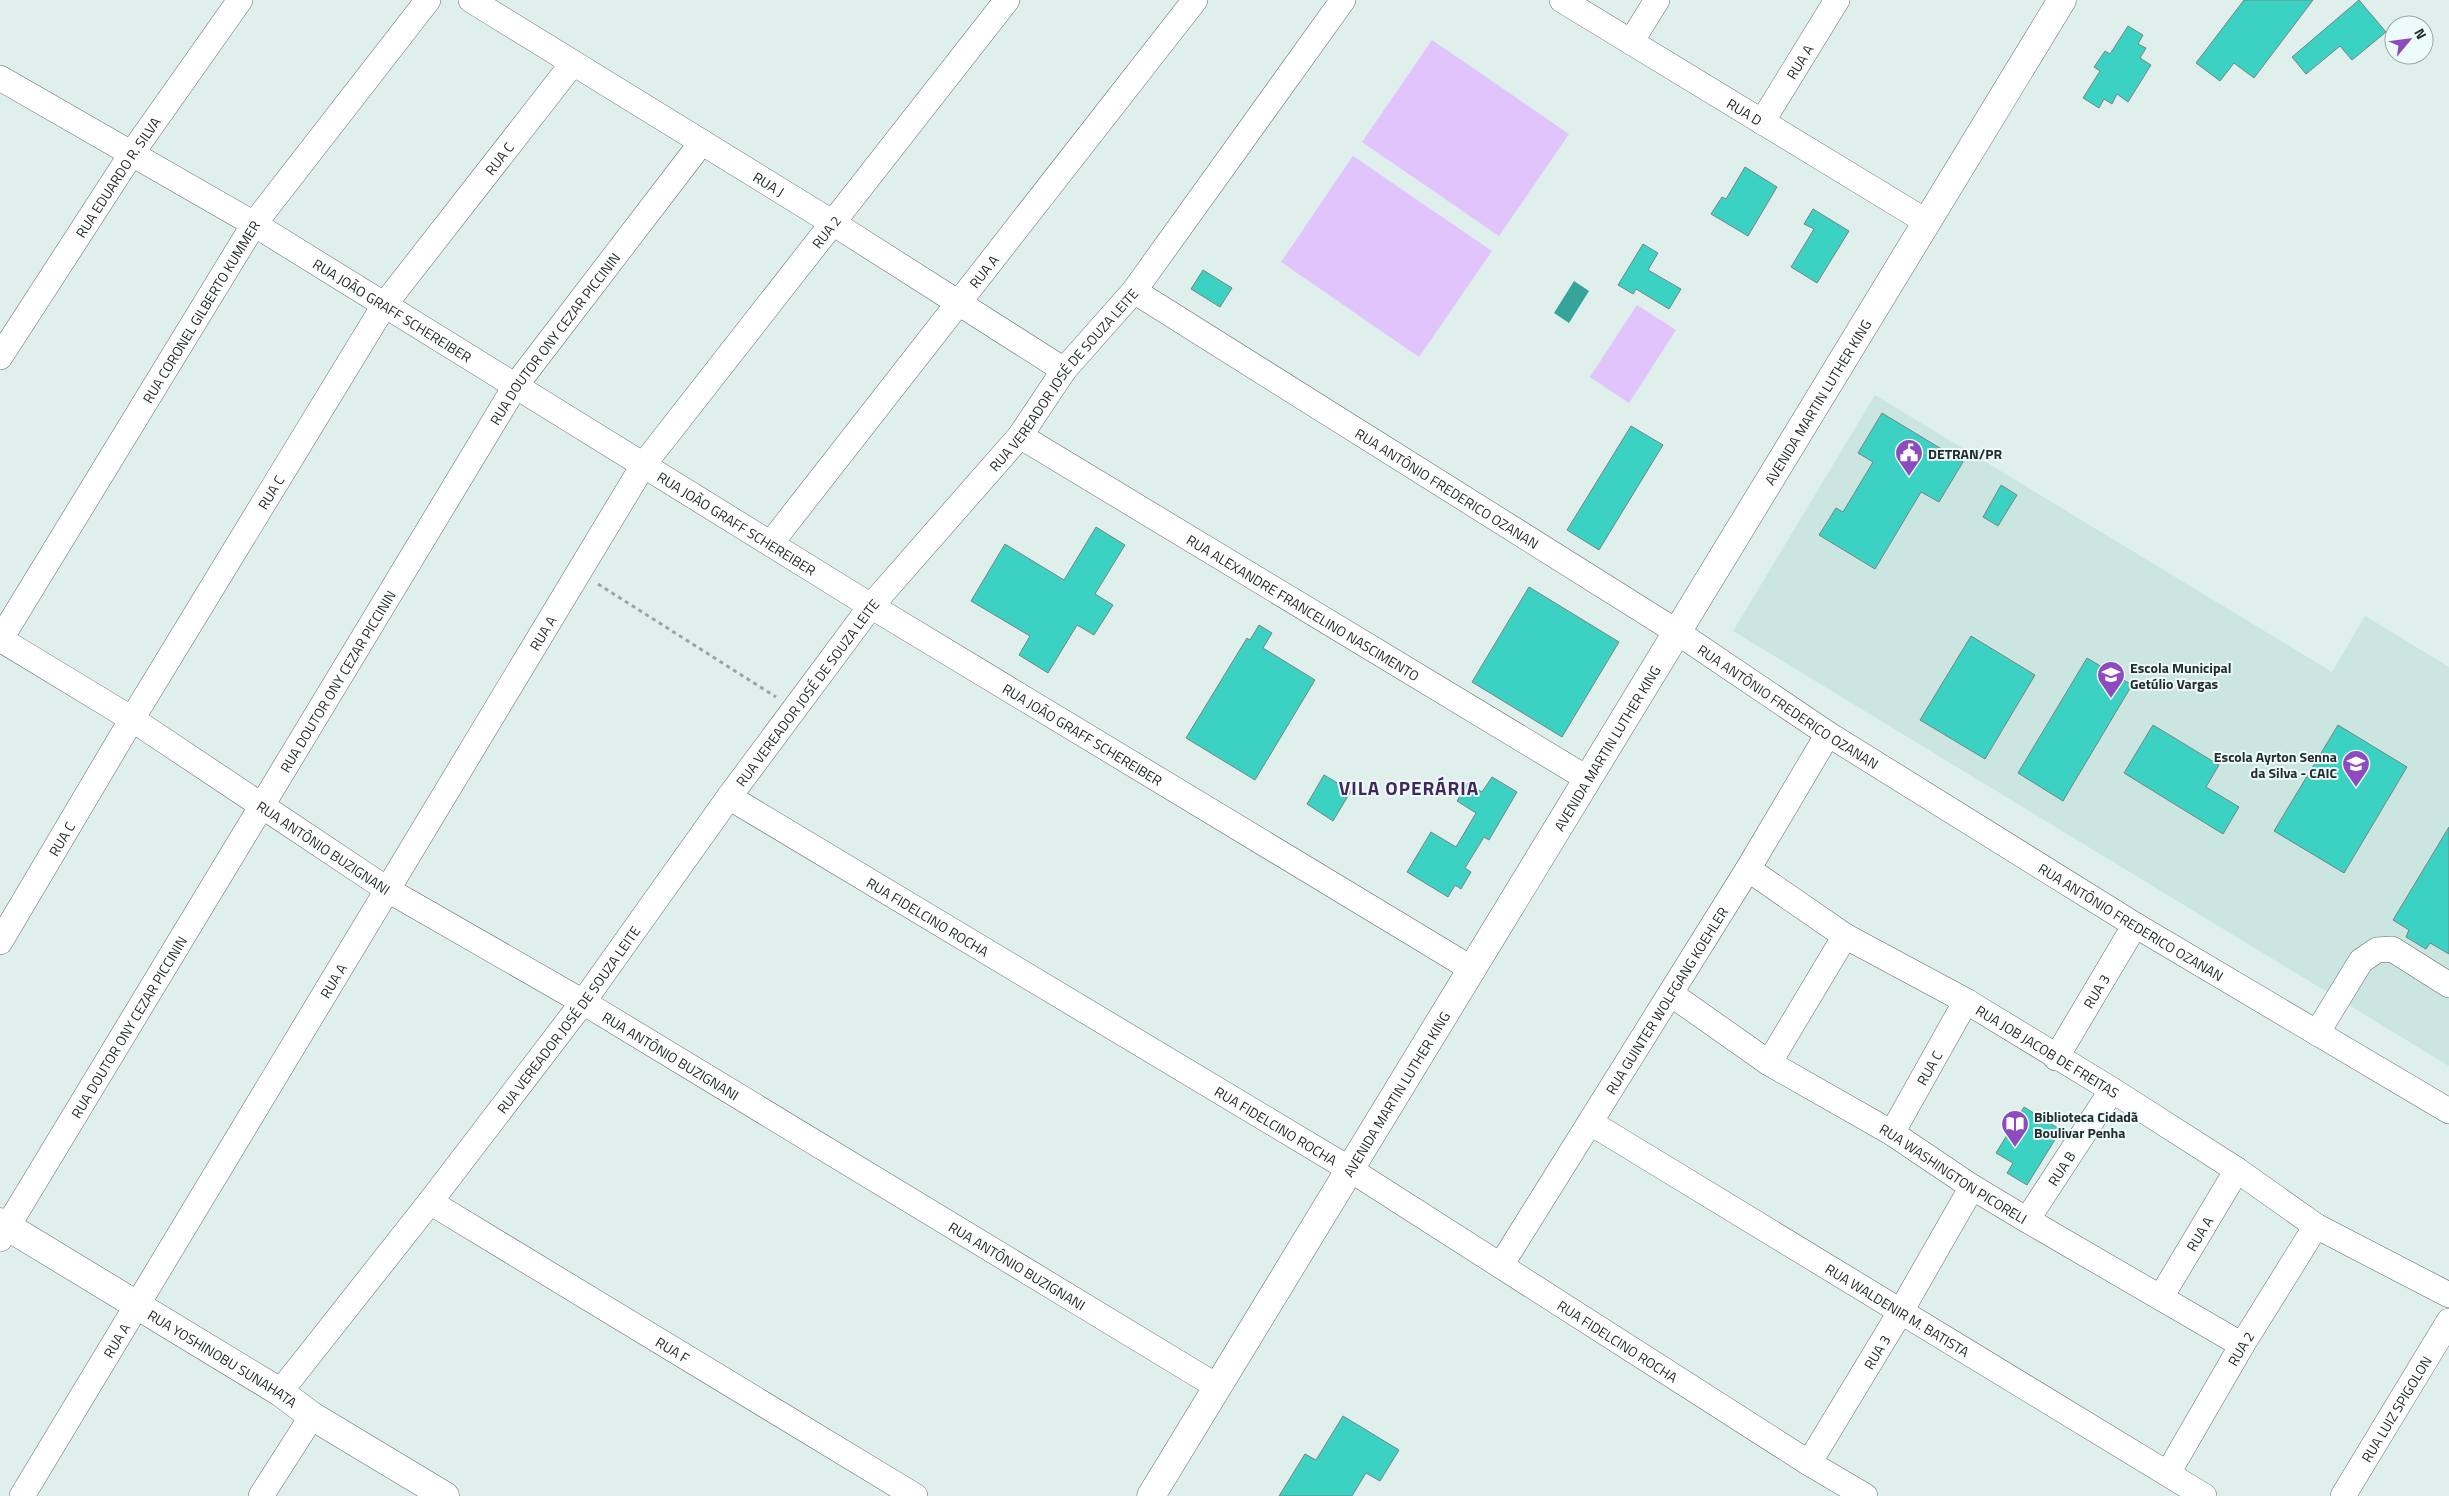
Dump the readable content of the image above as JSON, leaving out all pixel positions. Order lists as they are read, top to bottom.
{
  "streets": {
    "main road": ["AVENIDA MARTIN LUTHER KING", "RUA YOSHINOBU SUNAHATA"],
    "street": [
      "RUA A",
      "RUA D",
      "RUA C",
      "RUA EDUARDO R. SILVA",
      "RUA J",
      "RUA 2",
      "RUA JOÃO GRAFF SCHEREIBER",
      "RUA CORONEL GILBERTO KUMMER",
      "RUA DOUTOR ONY CEZAR PICCININ",
      "RUA VEREADOR JOSÉ DE SOUZA LEITE",
      "RUA ANTÔNIO FREDERICO OZANAN",
      "RUA ALEXANDRE FRANCELINO NASCIMENTO",
      "RUA ANTÔNIO BUZIGNANI",
      "RUA FIDELCINO ROCHA",
      "RUA 3",
      "RUA GUINTER WOLFGANG KOEHLER",
      "RUA JOB JACOB DE FREITAS",
      "RUA B",
      "RUA WASHINGTON PICORELI",
      "RUA WALDENIR M. BATISTA",
      "RUA F",
      "RUA LUIZ SPIGOLON"
    ]
  },
  "crossings": [
    ["RUA A", "RUA D"],
    ["RUA A", "RUA J"],
    ["RUA A", "RUA 2"],
    ["RUA A", "RUA JOÃO GRAFF SCHEREIBER"],
    ["RUA A", "RUA ANTÔNIO BUZIGNANI"],
    ["RUA A", "RUA JOB JACOB DE FREITAS"],
    ["RUA A", "RUA WASHINGTON PICORELI"],
    ["RUA A", "RUA YOSHINOBU SUNAHATA"],
    ["RUA D", "AVENIDA MARTIN LUTHER KING"],
    ["RUA C", "RUA J"],
    ["RUA C", "RUA JOÃO GRAFF SCHEREIBER"],
    ["RUA C", "RUA ANTÔNIO BUZIGNANI"],
    ["RUA C", "RUA JOB JACOB DE FREITAS"],
    ["RUA C", "RUA WASHINGTON PICORELI"],
    ["RUA EDUARDO R. SILVA", "RUA JOÃO GRAFF SCHEREIBER"],
    ["RUA J", "RUA 2"],
    ["RUA J", "RUA DOUTOR ONY CEZAR PICCININ"],
    ["RUA J", "RUA VEREADOR JOSÉ DE SOUZA LEITE"],
    ["RUA 2", "RUA JOÃO GRAFF SCHEREIBER"],
    ["RUA 2", "RUA JOB JACOB DE FREITAS"],
    ["RUA 2", "RUA WASHINGTON PICORELI"],
    ["RUA 2", "RUA WALDENIR M. BATISTA"],
    ["RUA JOÃO GRAFF SCHEREIBER", "RUA CORONEL GILBERTO KUMMER"],
    ["RUA JOÃO GRAFF SCHEREIBER", "RUA DOUTOR ONY CEZAR PICCININ"],
    ["RUA JOÃO GRAFF SCHEREIBER", "RUA VEREADOR JOSÉ DE SOUZA LEITE"],
    ["RUA JOÃO GRAFF SCHEREIBER", "AVENIDA MARTIN LUTHER KING"],
    ["RUA CORONEL GILBERTO KUMMER", "RUA ANTÔNIO BUZIGNANI"],
    ["RUA DOUTOR ONY CEZAR PICCININ", "RUA ANTÔNIO BUZIGNANI"],
    ["RUA DOUTOR ONY CEZAR PICCININ", "RUA YOSHINOBU SUNAHATA"],
    ["RUA VEREADOR JOSÉ DE SOUZA LEITE", "RUA ANTÔNIO FREDERICO OZANAN"],
    ["RUA VEREADOR JOSÉ DE SOUZA LEITE", "RUA ALEXANDRE FRANCELINO NASCIMENTO"],
    ["RUA VEREADOR JOSÉ DE SOUZA LEITE", "RUA ANTÔNIO BUZIGNANI"],
    ["RUA VEREADOR JOSÉ DE SOUZA LEITE", "RUA FIDELCINO ROCHA"],
    ["RUA VEREADOR JOSÉ DE SOUZA LEITE", "RUA F"],
    ["RUA VEREADOR JOSÉ DE SOUZA LEITE", "RUA YOSHINOBU SUNAHATA"],
    ["AVENIDA MARTIN LUTHER KING", "RUA ANTÔNIO FREDERICO OZANAN"],
    ["AVENIDA MARTIN LUTHER KING", "RUA ALEXANDRE FRANCELINO NASCIMENTO"],
    ["AVENIDA MARTIN LUTHER KING", "RUA ANTÔNIO BUZIGNANI"],
    ["AVENIDA MARTIN LUTHER KING", "RUA FIDELCINO ROCHA"],
    ["RUA ANTÔNIO FREDERICO OZANAN", "RUA 3"],
    ["RUA ANTÔNIO FREDERICO OZANAN", "RUA GUINTER WOLFGANG KOEHLER"],
    ["RUA FIDELCINO ROCHA", "RUA 3"],
    ["RUA FIDELCINO ROCHA", "RUA GUINTER WOLFGANG KOEHLER"],
    ["RUA 3", "RUA JOB JACOB DE FREITAS"],
    ["RUA 3", "RUA WASHINGTON PICORELI"],
    ["RUA 3", "RUA WALDENIR M. BATISTA"],
    ["RUA GUINTER WOLFGANG KOEHLER", "RUA JOB JACOB DE FREITAS"],
    ["RUA GUINTER WOLFGANG KOEHLER", "RUA WASHINGTON PICORELI"],
    ["RUA GUINTER WOLFGANG KOEHLER", "RUA WALDENIR M. BATISTA"],
    ["RUA JOB JACOB DE FREITAS", "RUA B"],
    ["RUA B", "RUA WASHINGTON PICORELI"]
  ],
  "districts": ["VILA OPERÁRIA"],
  "places": {
    "public building": ["DETRAN/PR"],
    "school or university": ["Escola Municipal Getúlio Vargas", "Escola Ayrton Senna da Silva - CAIC"],
    "library": ["Biblioteca Cidadã Boulivar Penha"]
  },
  "north": "top right"
}
